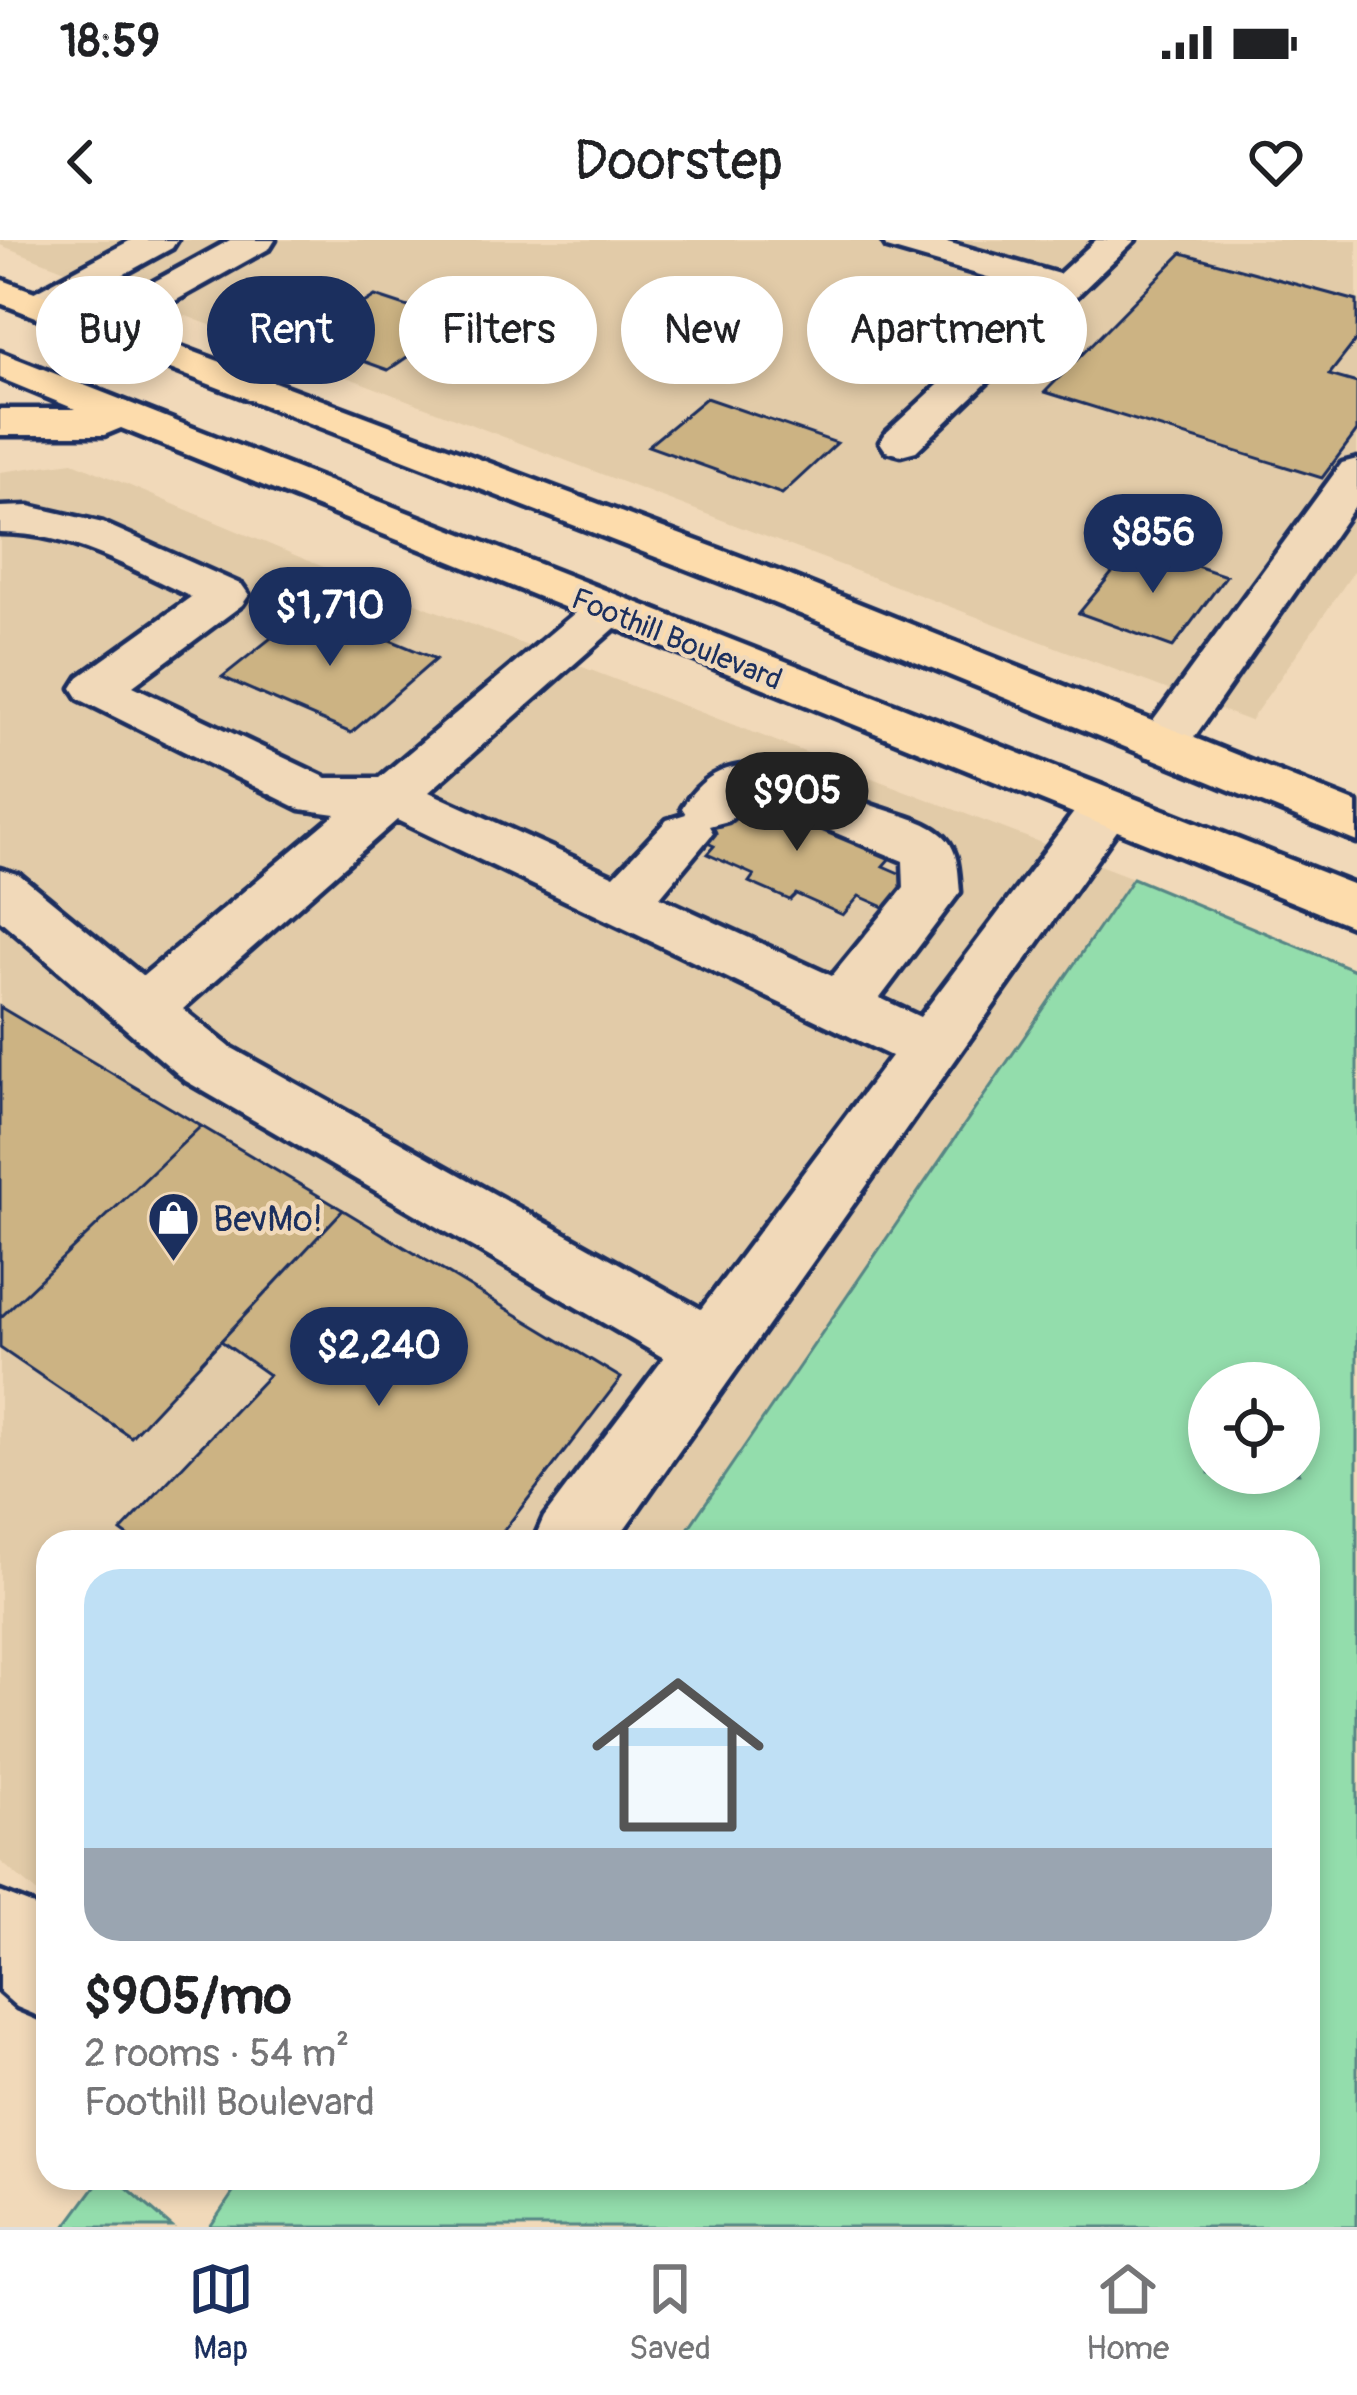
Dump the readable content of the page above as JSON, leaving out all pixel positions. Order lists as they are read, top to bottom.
{
  "streets": {
    "main road": ["Foothill Boulevard"]
  },
  "places": {
    "shop": ["BevMo!"]
  },
  "page": {
    "status": "18:59",
    "header": "Doorstep",
    "chip": [
      "Buy",
      "Rent",
      "Filters",
      "New",
      "Apartment"
    ],
    "price": [
      "$856",
      "$1,710",
      "$905",
      "$2,240"
    ],
    "list": [
      {
        "name": "$905/mo",
        "note": "2 rooms · 54 m² · Foothill Boulevard"
      }
    ],
    "tabs": ["Map", "Saved", "Home"]
  }
}
